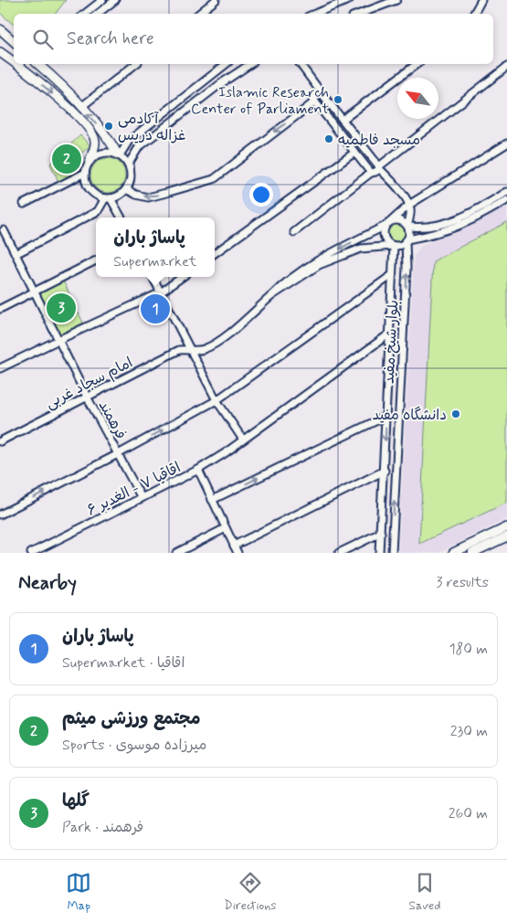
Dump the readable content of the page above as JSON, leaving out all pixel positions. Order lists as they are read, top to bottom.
{
  "streets": {
    "street": [
      "بلوار شیخ مفید",
      "امام سجاد غربی",
      "فرهمند",
      "اقاقیا ۷ - الغدیر ۶"
    ]
  },
  "crossings": [
    ["بلوار شیخ مفید", "اقاقیا ۷ - الغدیر ۶"],
    ["امام سجاد غربی", "فرهمند"],
    ["فرهمند", "اقاقیا ۷ - الغدیر ۶"]
  ],
  "places": [
    "Islamic Research Center of Parliament",
    "آکادمی غزاله دریس",
    "مسجد فاطمیه",
    "دانشگاه مفید"
  ],
  "north": "top left",
  "page": {
    "search": "Search here",
    "pins": ["2", "3", "1"],
    "popup": ["پاساژ باران", "Supermarket"],
    "heading": ["Nearby", "3 results"],
    "list": [
      {
        "mark": "1",
        "name": "پاساژ باران",
        "note": "Supermarket · اقاقیا",
        "value": "180 m"
      },
      {
        "mark": "2",
        "name": "مجتمع ورزشی میثم",
        "note": "Sports · میرزاده موسوی",
        "value": "230 m"
      },
      {
        "mark": "3",
        "name": "گلها",
        "note": "Park · فرهمند",
        "value": "260 m"
      }
    ],
    "nav": ["Map", "Directions", "Saved"]
  }
}
